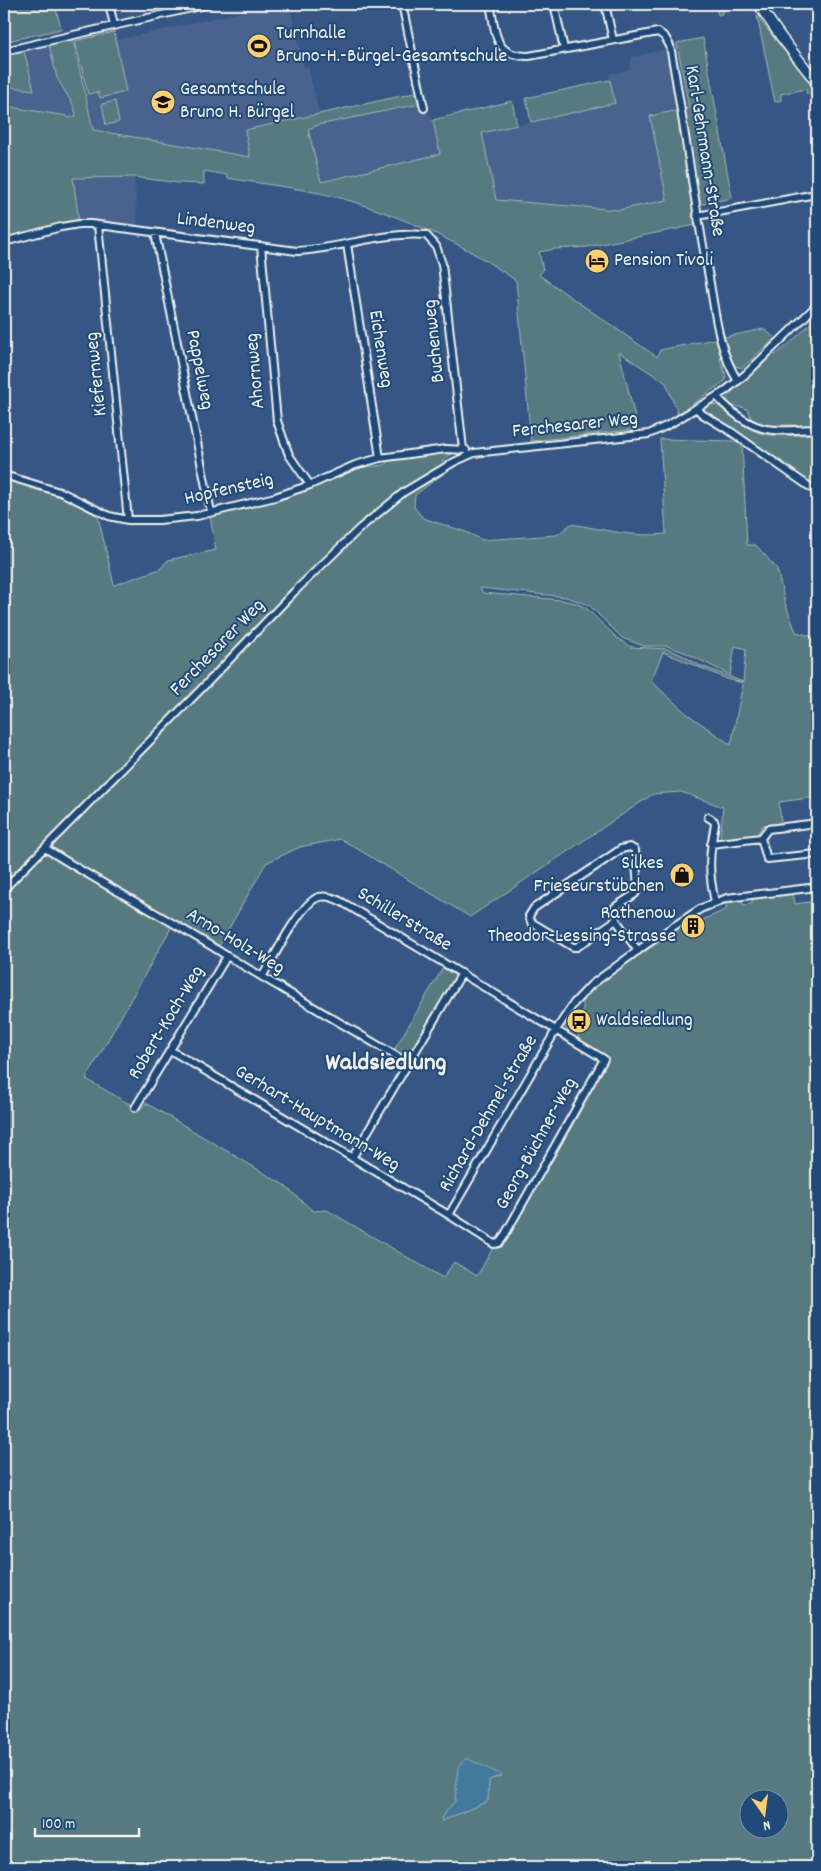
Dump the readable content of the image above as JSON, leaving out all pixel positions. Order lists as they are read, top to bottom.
{
  "streets": {
    "street": [
      "Karl-Gehrmann-Straße",
      "Lindenweg",
      "Buchenweg",
      "Eichenweg",
      "Pappelweg",
      "Ahornweg",
      "Kiefernweg",
      "Ferchesarer Weg",
      "Hopfensteig",
      "Schillerstraße",
      "Arno-Holz-Weg",
      "Robert-Koch-Weg",
      "Richard-Dehmel-Straße",
      "Gerhart-Hauptmann-Weg",
      "Georg-Büchner-Weg"
    ]
  },
  "crossings": [
    ["Karl-Gehrmann-Straße", "Ferchesarer Weg"],
    ["Lindenweg", "Buchenweg"],
    ["Lindenweg", "Eichenweg"],
    ["Lindenweg", "Pappelweg"],
    ["Lindenweg", "Ahornweg"],
    ["Lindenweg", "Kiefernweg"],
    ["Buchenweg", "Ferchesarer Weg"],
    ["Buchenweg", "Hopfensteig"],
    ["Eichenweg", "Hopfensteig"],
    ["Pappelweg", "Hopfensteig"],
    ["Ahornweg", "Hopfensteig"],
    ["Kiefernweg", "Hopfensteig"],
    ["Ferchesarer Weg", "Hopfensteig"],
    ["Ferchesarer Weg", "Arno-Holz-Weg"],
    ["Schillerstraße", "Arno-Holz-Weg"],
    ["Schillerstraße", "Richard-Dehmel-Straße"],
    ["Schillerstraße", "Georg-Büchner-Weg"],
    ["Arno-Holz-Weg", "Robert-Koch-Weg"],
    ["Robert-Koch-Weg", "Gerhart-Hauptmann-Weg"],
    ["Richard-Dehmel-Straße", "Gerhart-Hauptmann-Weg"],
    ["Richard-Dehmel-Straße", "Georg-Büchner-Weg"],
    ["Gerhart-Hauptmann-Weg", "Georg-Büchner-Weg"]
  ],
  "districts": ["Waldsiedlung"],
  "places": {
    "sports": ["Turnhalle Bruno-H.-Bürgel-Gesamtschule"],
    "school or university": ["Gesamtschule Bruno H. Bürgel"],
    "hotel": ["Pension Tivoli"],
    "shop": ["Silkes Frieseurstübchen"],
    "building": ["Rathenow Theodor-Lessing-Strasse"],
    "bus stop": ["Waldsiedlung"]
  },
  "scale_bar": "100 m",
  "north": "bottom"
}
